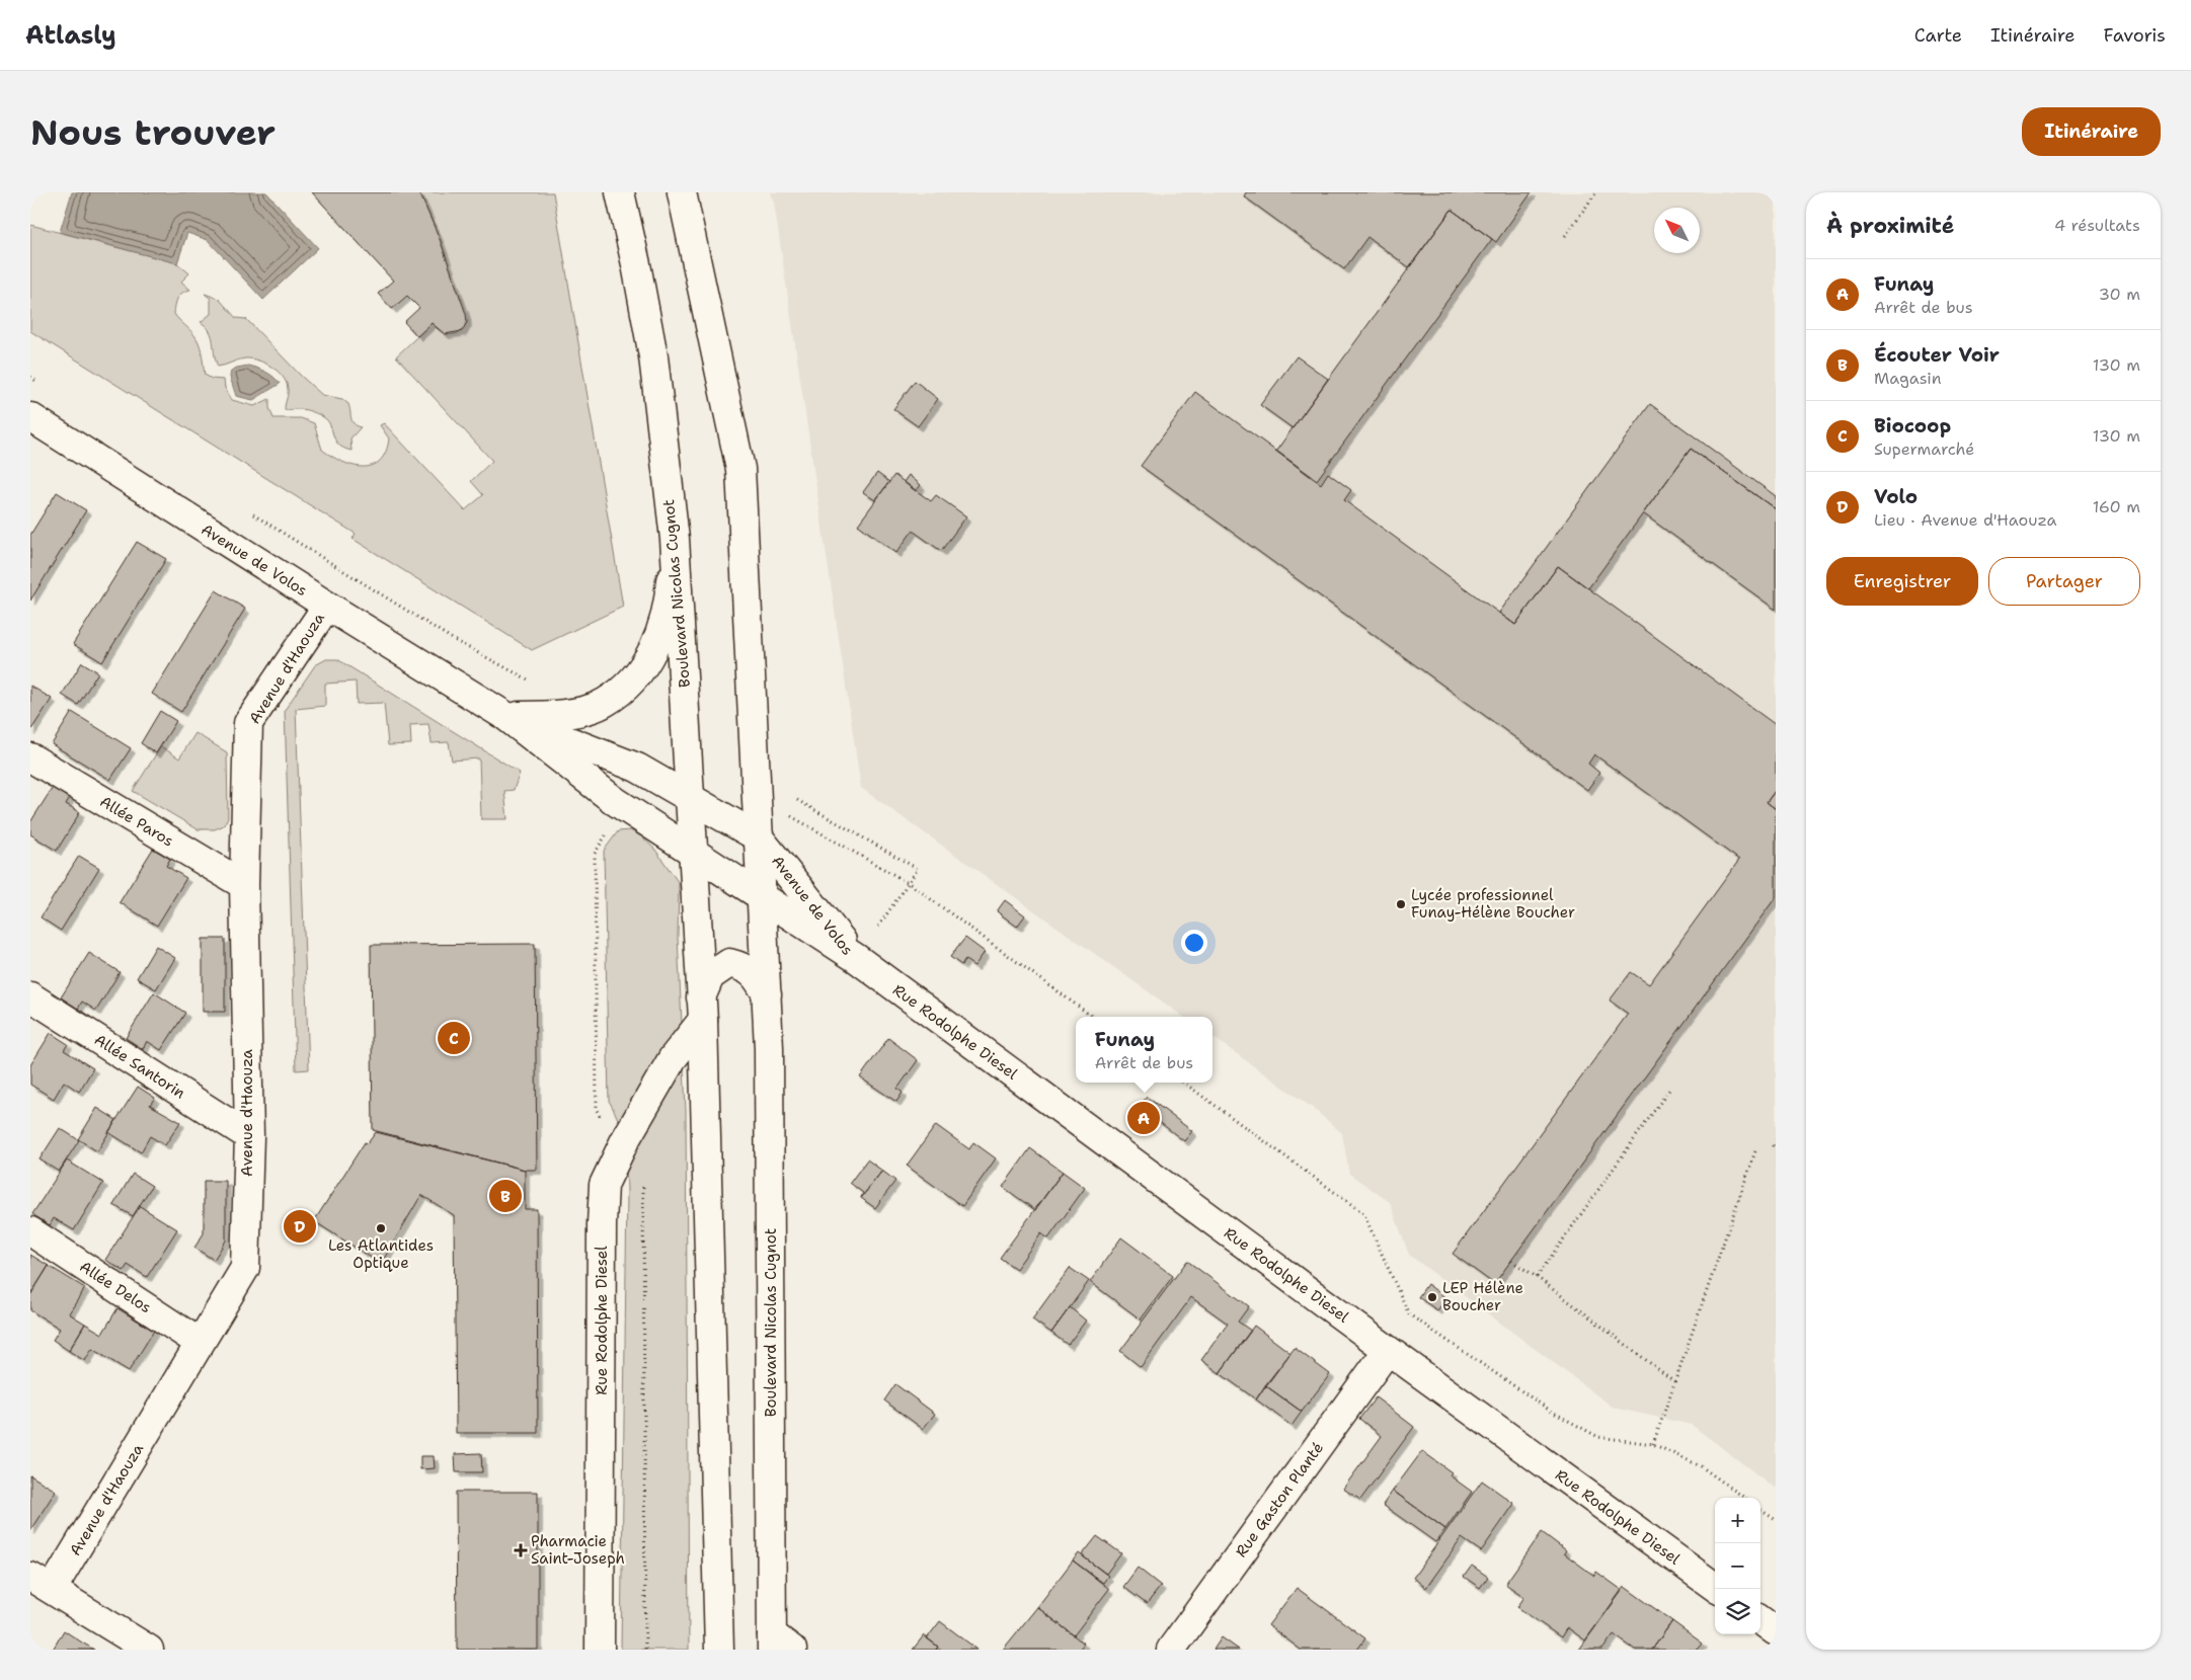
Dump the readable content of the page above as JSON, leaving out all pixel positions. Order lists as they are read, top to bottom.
{
  "streets": {
    "street": [
      "Avenue de Volos",
      "Boulevard Nicolas Cugnot",
      "Avenue d'Haouza",
      "Allée Paros",
      "Rue Rodolphe Diesel",
      "Allée Santorin",
      "Allée Delos",
      "Rue Gaston Planté"
    ]
  },
  "crossings": [
    ["Avenue de Volos", "Boulevard Nicolas Cugnot"],
    ["Avenue de Volos", "Avenue d'Haouza"],
    ["Avenue de Volos", "Rue Rodolphe Diesel"],
    ["Boulevard Nicolas Cugnot", "Rue Rodolphe Diesel"],
    ["Avenue d'Haouza", "Allée Paros"],
    ["Avenue d'Haouza", "Allée Santorin"],
    ["Avenue d'Haouza", "Allée Delos"],
    ["Rue Rodolphe Diesel", "Rue Gaston Planté"]
  ],
  "places": {
    "other": ["Lycée professionnel Funay-Hélène Boucher", "Les Atlantides Optique", "LEP Hélène Boucher"],
    "health": ["Pharmacie Saint-Joseph"]
  },
  "north": "top left",
  "page": {
    "header": "Atlasly",
    "nav": ["Carte", "Itinéraire", "Favoris"],
    "buttons": [
      "Itinéraire",
      ["Enregistrer", "Partager"]
    ],
    "title": "Nous trouver",
    "heading": ["À proximité", "4 résultats"],
    "list": [
      {
        "mark": "A",
        "name": "Funay",
        "note": "Arrêt de bus",
        "value": "30 m"
      },
      {
        "mark": "B",
        "name": "Écouter Voir",
        "note": "Magasin",
        "value": "130 m"
      },
      {
        "mark": "C",
        "name": "Biocoop",
        "note": "Supermarché",
        "value": "130 m"
      },
      {
        "mark": "D",
        "name": "Volo",
        "note": "Lieu · Avenue d'Haouza",
        "value": "160 m"
      }
    ],
    "popup": ["Funay", "Arrêt de bus"],
    "pins": [
      "C",
      "A",
      "B",
      "D"
    ],
    "map_buttons": ["+", "−"]
  }
}
